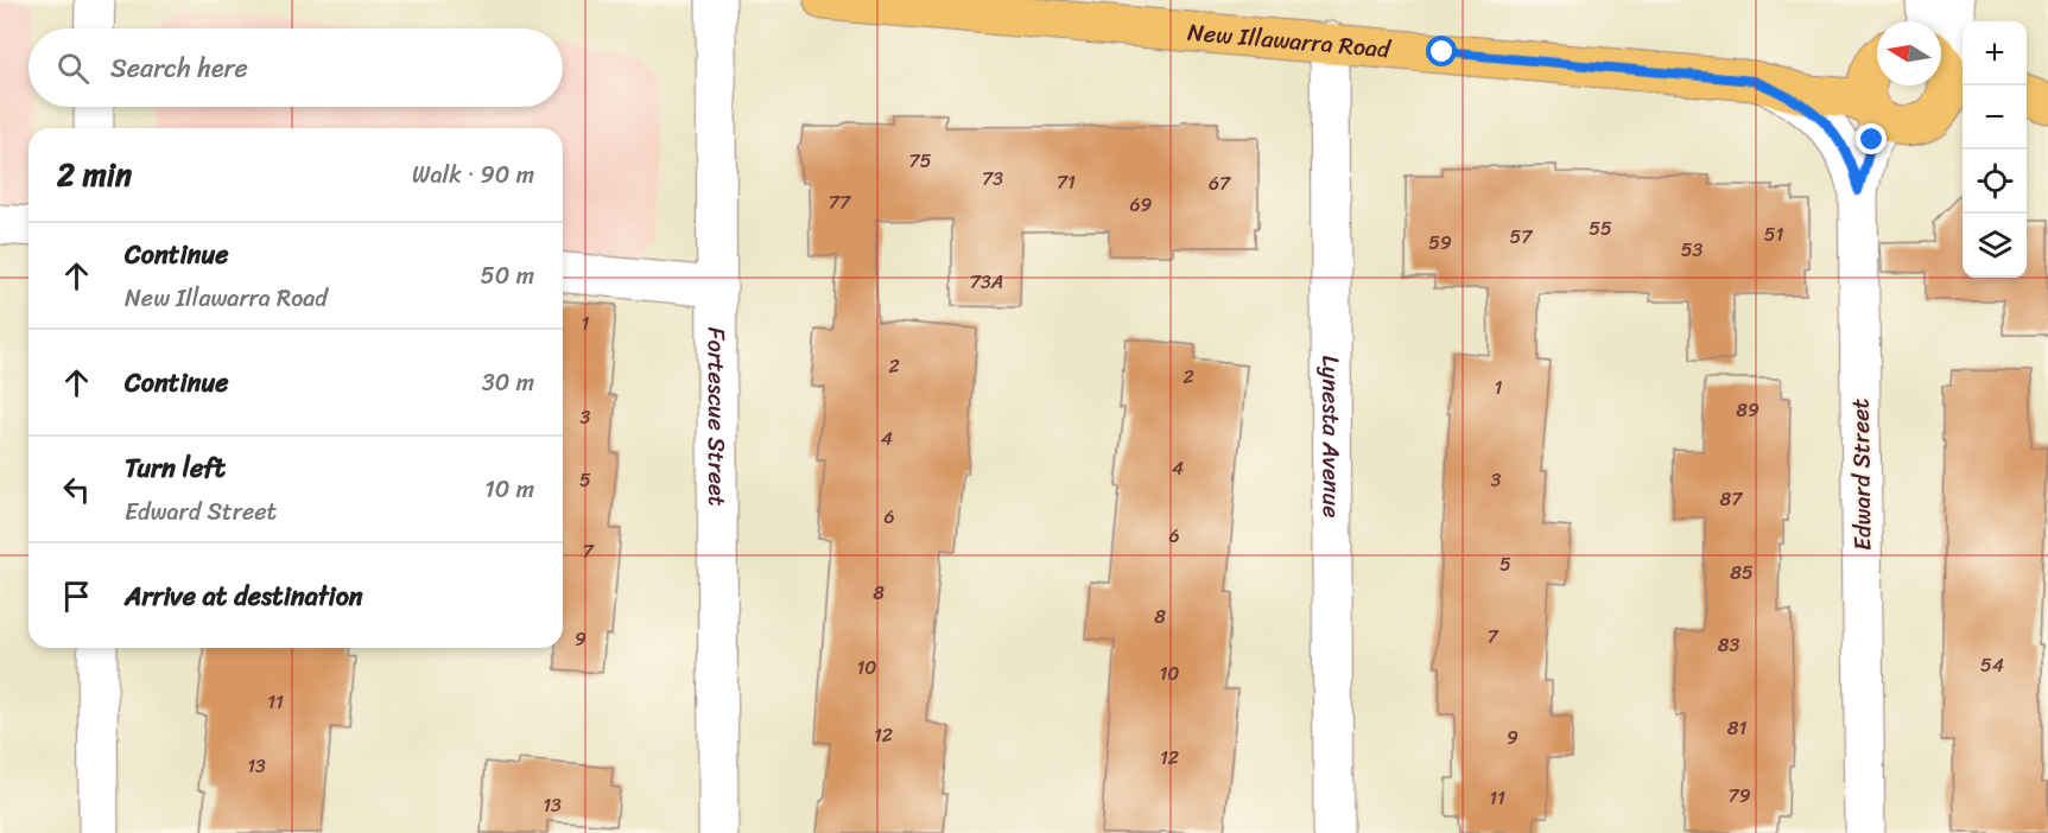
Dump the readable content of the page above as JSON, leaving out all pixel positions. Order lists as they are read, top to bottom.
{
  "streets": {
    "main road": ["New Illawarra Road"],
    "street": ["Fortescue Street", "Lynesta Avenue", "Edward Street"]
  },
  "crossings": [
    ["New Illawarra Road", "Lynesta Avenue"],
    ["New Illawarra Road", "Edward Street"]
  ],
  "house_numbers": [
    "75",
    "73",
    "71",
    "67",
    "77",
    "69",
    "55",
    "51",
    "57",
    "59",
    "53",
    "73A",
    "1",
    "2",
    "2",
    "1",
    "89",
    "3",
    "4",
    "4",
    "5",
    "3",
    "87",
    "6",
    "6",
    "7",
    "5",
    "85",
    "8",
    "8",
    "7",
    "9",
    "83",
    "54",
    "10",
    "10",
    "11",
    "81",
    "12",
    "9",
    "12",
    "13",
    "79",
    "11",
    "13"
  ],
  "north": "left",
  "page": {
    "map_buttons": ["+", "−"],
    "search": "Search here",
    "heading": ["2 min", "Walk · 90 m"],
    "list": [
      ["Continue", "New Illawarra Road", "50 m"],
      ["Continue", "30 m"],
      ["Turn left", "Edward Street", "10 m"],
      "Arrive at destination"
    ]
  }
}
